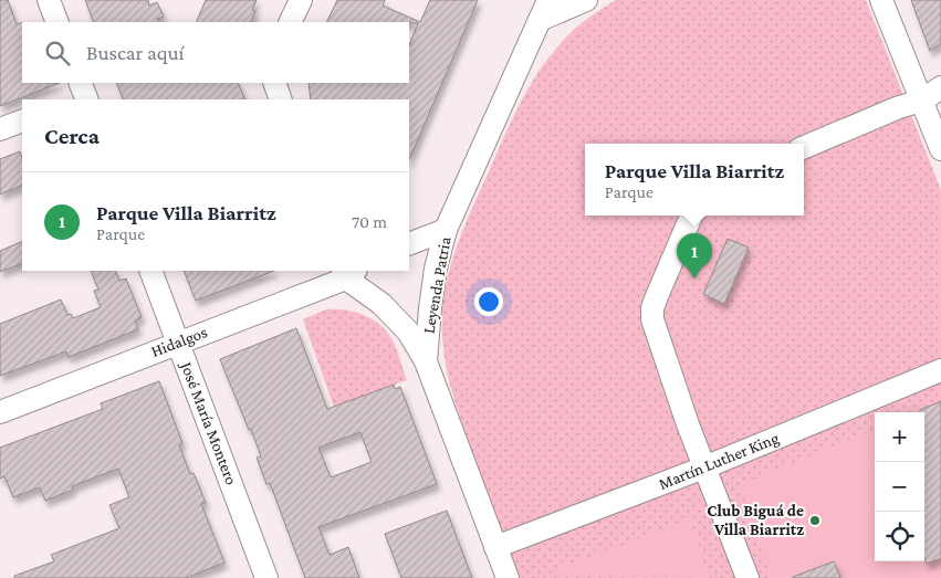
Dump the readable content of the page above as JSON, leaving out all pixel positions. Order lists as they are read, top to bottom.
{
  "streets": {
    "street": [
      "Leyenda Patria",
      "Hidalgos",
      "José María Montero",
      "Martín Luther King"
    ]
  },
  "crossings": [
    ["Leyenda Patria", "Martín Luther King"],
    ["Hidalgos", "José María Montero"]
  ],
  "places": ["Club Biguá de Villa Biarritz"],
  "page": {
    "search": "Buscar aquí",
    "heading": "Cerca",
    "popup": ["Parque Villa Biarritz", "Parque"],
    "list": [
      {
        "mark": "1",
        "name": "Parque Villa Biarritz",
        "note": "Parque",
        "value": "70 m"
      }
    ],
    "pins": "1",
    "map_buttons": ["+", "−"]
  }
}
